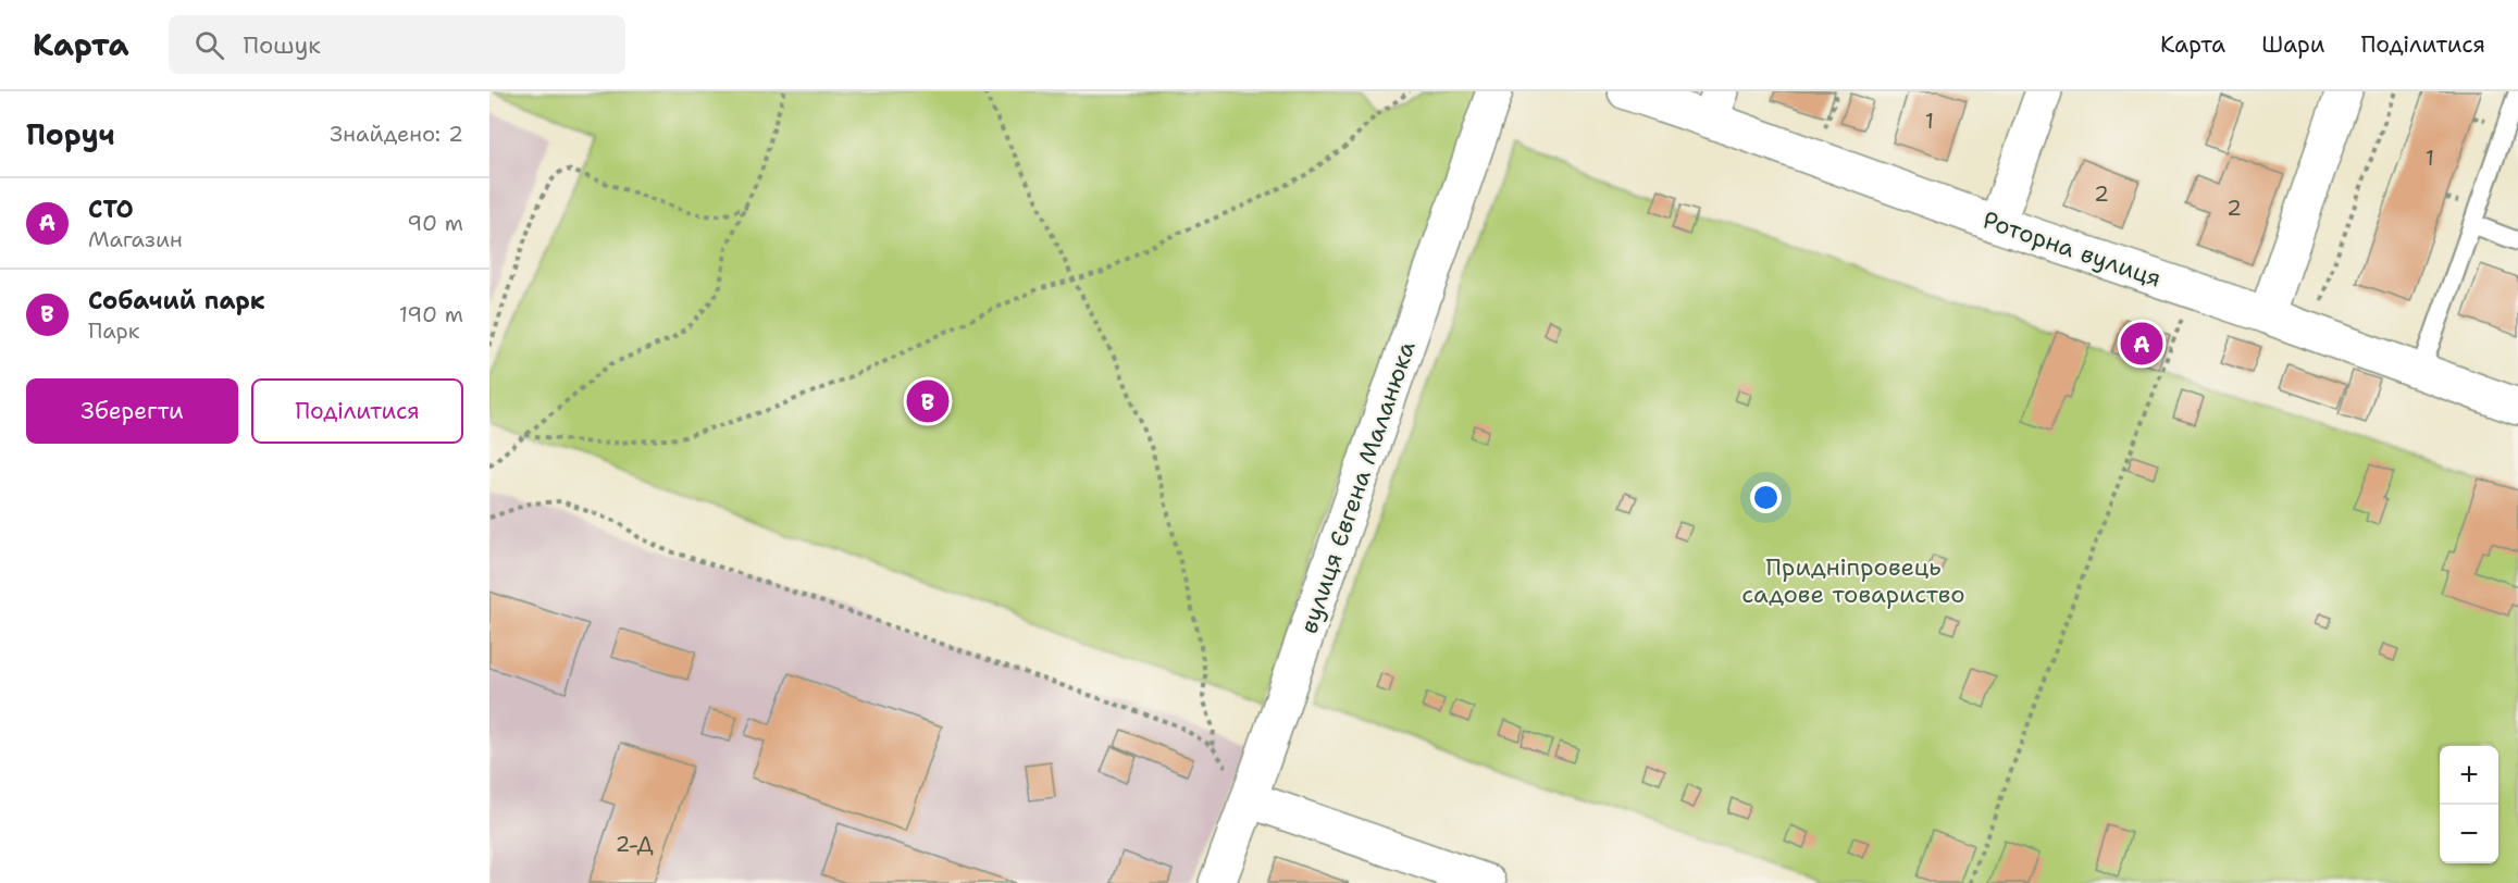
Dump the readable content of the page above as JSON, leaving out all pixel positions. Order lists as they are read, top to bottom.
{
  "streets": {
    "street": ["Роторна вулиця", "вулиця Євгена Маланюка"]
  },
  "parks": ["Придніпровець садове товариство"],
  "house_numbers": [
    "1",
    "1",
    "2",
    "2",
    "2-Д"
  ],
  "page": {
    "header": "Карта",
    "search": "Пошук",
    "nav": ["Карта", "Шари", "Поділитися"],
    "heading": ["Поруч", "Знайдено: 2"],
    "list": [
      {
        "mark": "A",
        "name": "СТО",
        "note": "Магазин",
        "value": "90 m"
      },
      {
        "mark": "B",
        "name": "Собачий парк",
        "note": "Парк",
        "value": "190 m"
      }
    ],
    "pins": ["A", "B"],
    "buttons": ["Зберегти", "Поділитися"],
    "map_buttons": ["+", "−"]
  }
}
